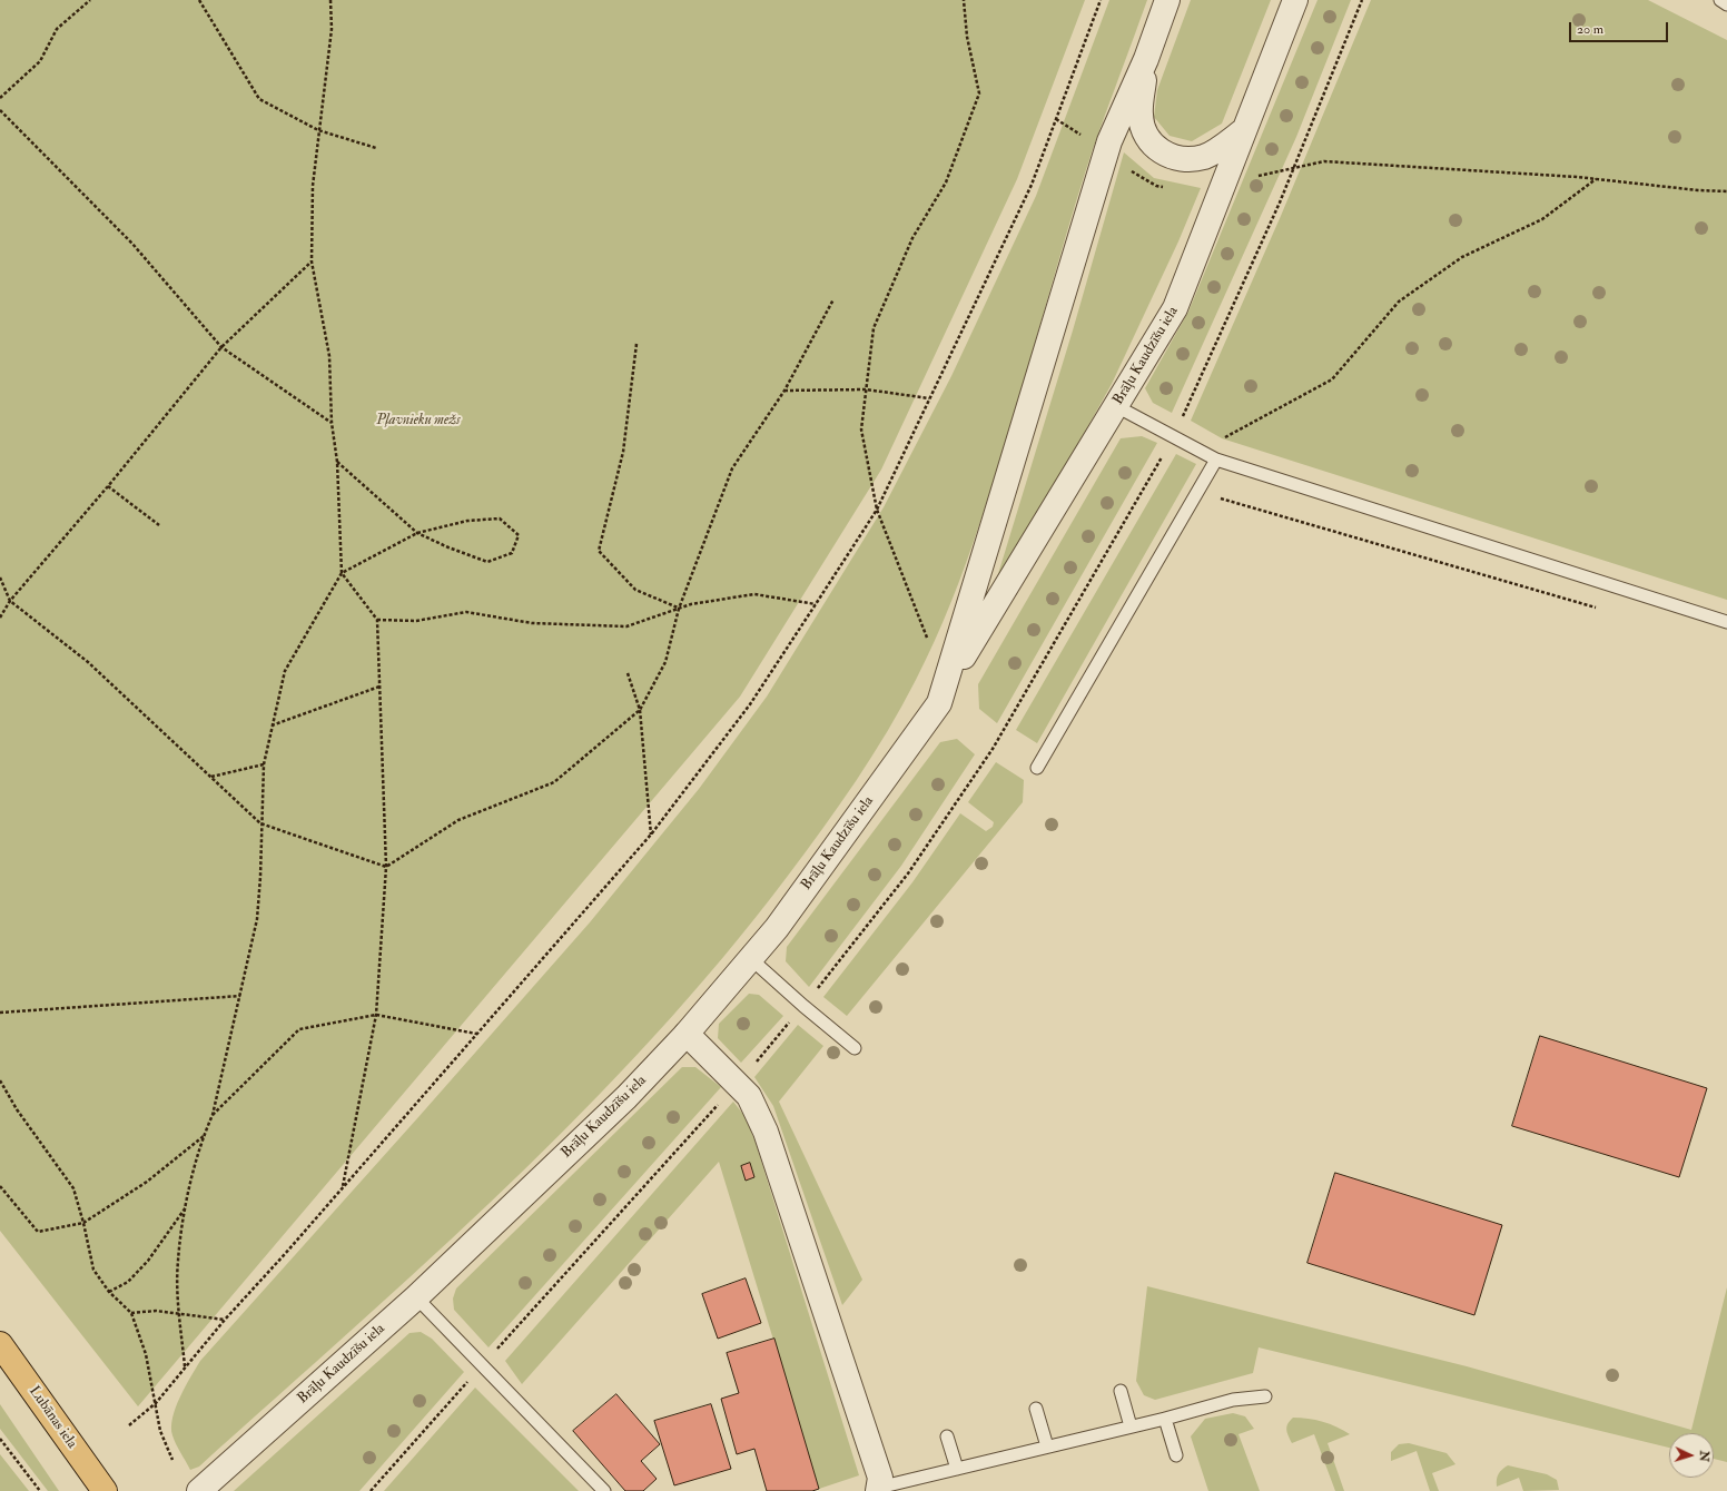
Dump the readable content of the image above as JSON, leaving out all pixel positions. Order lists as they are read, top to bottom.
{
  "streets": {
    "main road": ["Lubānas iela"],
    "street": ["Brāļu Kaudzīšu iela"]
  },
  "parks": ["Pļavnieku mežs"],
  "scale_bar": "20 m",
  "north": "right"
}
